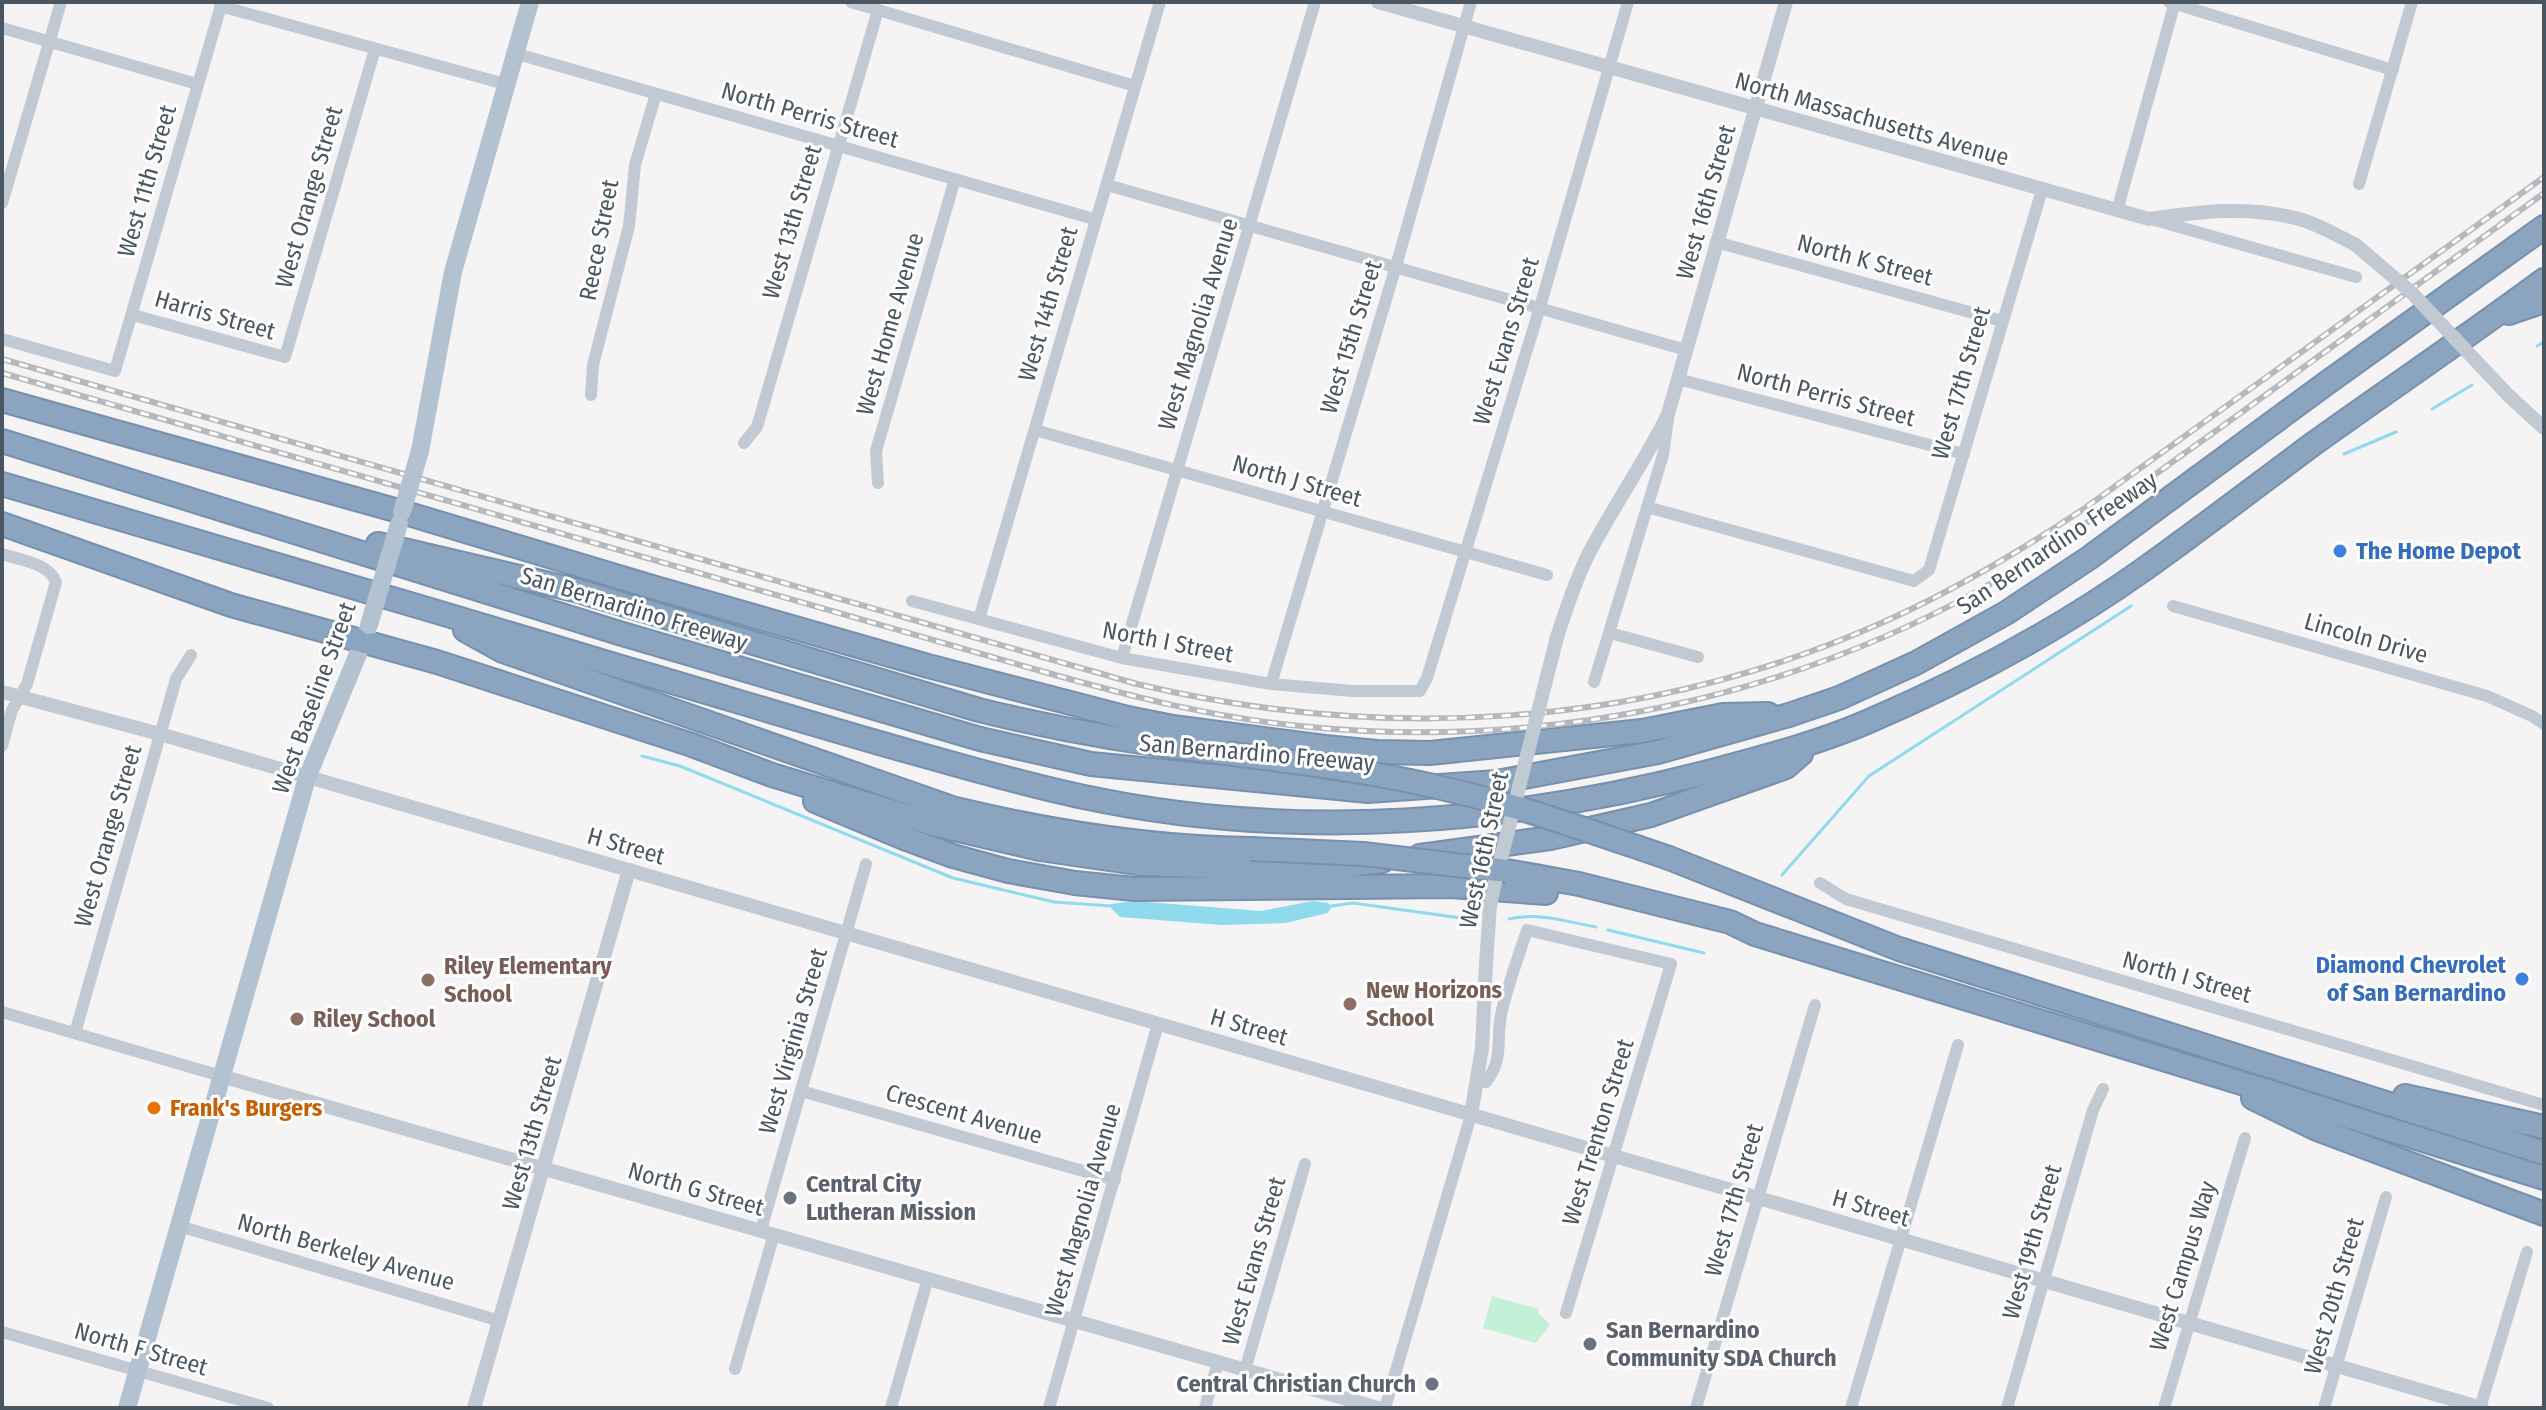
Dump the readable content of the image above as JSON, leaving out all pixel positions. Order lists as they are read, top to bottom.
{
  "streets": {
    "highway": ["San Bernardino Freeway"],
    "main road": ["West Baseline Street"],
    "street": [
      "North Perris Street",
      "North Massachusetts Avenue",
      "West 11th Street",
      "West Orange Street",
      "West 16th Street",
      "West 13th Street",
      "Reece Street",
      "North K Street",
      "West 14th Street",
      "Harris Street",
      "West Home Avenue",
      "West Magnolia Avenue",
      "West 15th Street",
      "West Evans Street",
      "West 17th Street",
      "North J Street",
      "Lincoln Drive",
      "North I Street",
      "H Street",
      "West Virginia Street",
      "Crescent Avenue",
      "West Trenton Street",
      "North G Street",
      "West 19th Street",
      "North Berkeley Avenue",
      "West Campus Way",
      "West 20th Street",
      "North F Street"
    ]
  },
  "crossings": [
    ["North Perris Street", "West 16th Street"],
    ["North Perris Street", "West 13th Street"],
    ["North Perris Street", "Reece Street"],
    ["North Perris Street", "West 14th Street"],
    ["North Perris Street", "West Home Avenue"],
    ["North Perris Street", "West 17th Street"],
    ["North Perris Street", "West Baseline Street"],
    ["North Massachusetts Avenue", "West 16th Street"],
    ["North Massachusetts Avenue", "West 15th Street"],
    ["North Massachusetts Avenue", "West Evans Street"],
    ["North Massachusetts Avenue", "West 17th Street"],
    ["West 11th Street", "Harris Street"],
    ["West Orange Street", "Harris Street"],
    ["West Orange Street", "H Street"],
    ["West Orange Street", "North G Street"],
    ["West 16th Street", "North K Street"],
    ["West 16th Street", "West 17th Street"],
    ["West 16th Street", "H Street"],
    ["West 16th Street", "West Trenton Street"],
    ["West 13th Street", "H Street"],
    ["West 13th Street", "North G Street"],
    ["West 13th Street", "North Berkeley Avenue"],
    ["North K Street", "West 17th Street"],
    ["West 14th Street", "North J Street"],
    ["West 14th Street", "North I Street"],
    ["West Magnolia Avenue", "North J Street"],
    ["West Magnolia Avenue", "North I Street"],
    ["West Magnolia Avenue", "H Street"],
    ["West Magnolia Avenue", "Crescent Avenue"],
    ["West Magnolia Avenue", "North G Street"],
    ["West 15th Street", "North J Street"],
    ["West 15th Street", "North I Street"],
    ["West Evans Street", "North J Street"],
    ["West Evans Street", "North I Street"],
    ["West Evans Street", "North G Street"],
    ["West 17th Street", "H Street"],
    ["West Baseline Street", "H Street"],
    ["West Baseline Street", "North G Street"],
    ["West Baseline Street", "North Berkeley Avenue"],
    ["West Baseline Street", "North F Street"],
    ["H Street", "West Virginia Street"],
    ["H Street", "West Trenton Street"],
    ["H Street", "West 19th Street"],
    ["H Street", "West Campus Way"],
    ["H Street", "West 20th Street"],
    ["West Virginia Street", "Crescent Avenue"],
    ["West Virginia Street", "North G Street"]
  ],
  "places": [
    "The Home Depot",
    "Diamond Chevrolet of San Bernardino",
    "Riley Elementary School",
    "New Horizons School",
    "Riley School",
    "Frank's Burgers",
    "Central City Lutheran Mission",
    "San Bernardino Community SDA Church",
    "Central Christian Church"
  ]
}
